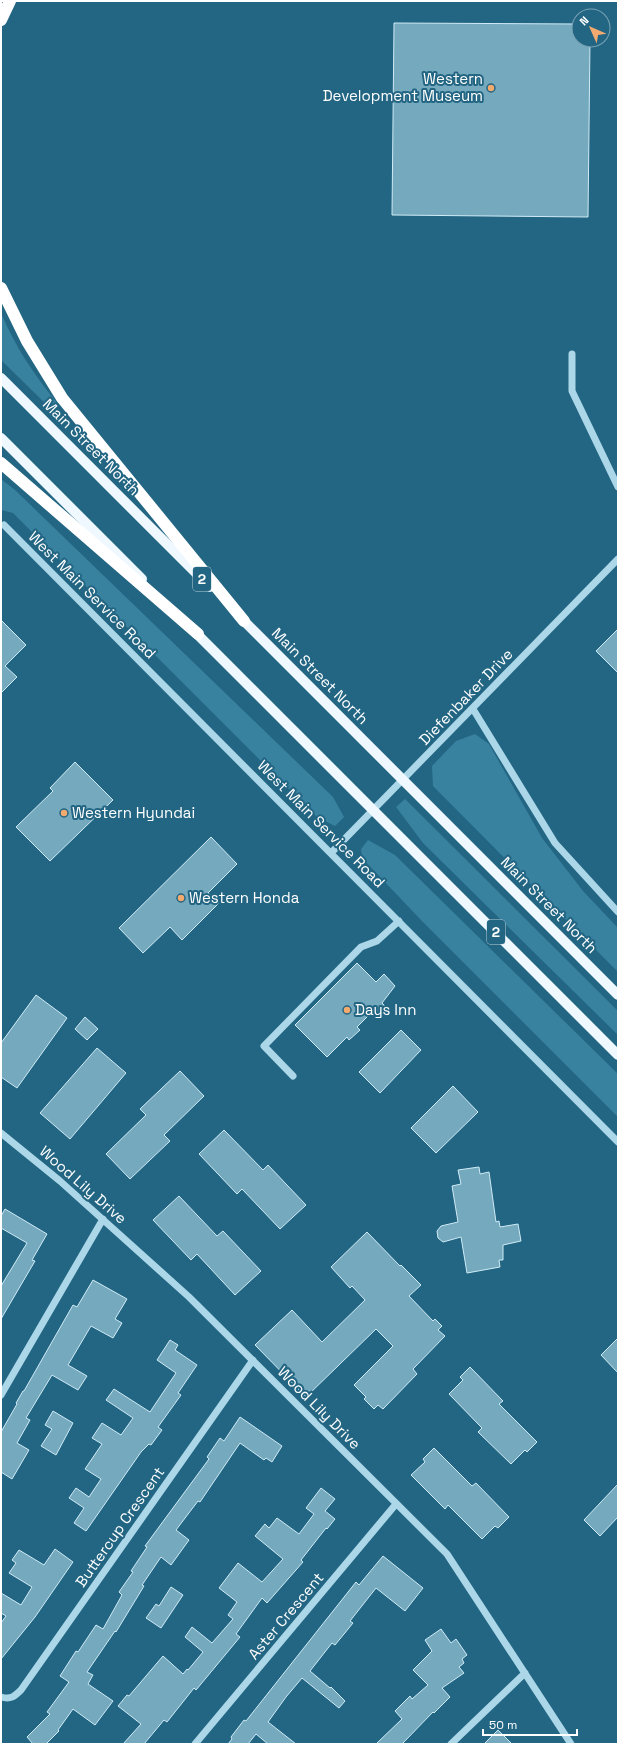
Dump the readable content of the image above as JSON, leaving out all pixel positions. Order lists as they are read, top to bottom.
{
  "streets": {
    "main road": ["Main Street North", "2"],
    "street": [
      "West Main Service Road",
      "Diefenbaker Drive",
      "Wood Lily Drive",
      "Buttercup Crescent",
      "Aster Crescent"
    ]
  },
  "crossings": [
    ["Main Street North", "Diefenbaker Drive"],
    ["2", "Diefenbaker Drive"],
    ["West Main Service Road", "Diefenbaker Drive"],
    ["Wood Lily Drive", "Buttercup Crescent"],
    ["Wood Lily Drive", "Aster Crescent"]
  ],
  "places": [
    "Western Development Museum",
    "Western Hyundai",
    "Western Honda",
    "Days Inn"
  ],
  "scale_bar": "50 m",
  "north": "top left"
}
